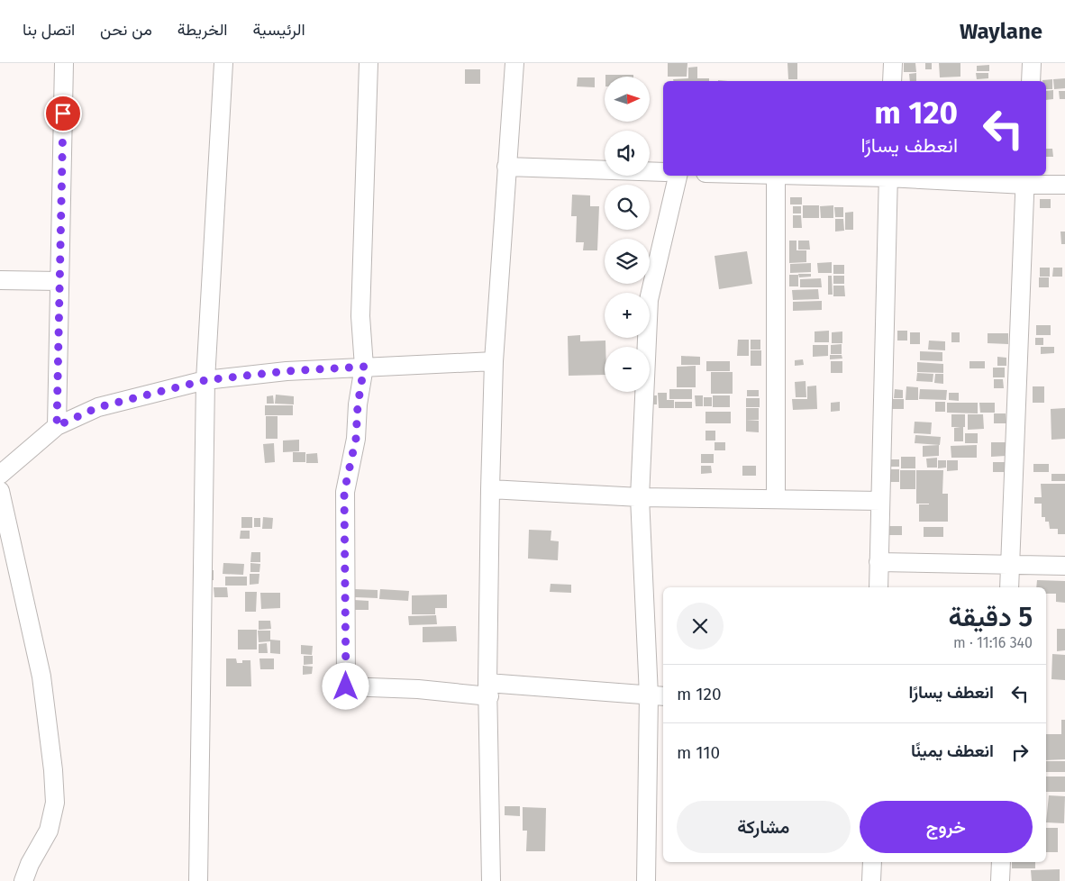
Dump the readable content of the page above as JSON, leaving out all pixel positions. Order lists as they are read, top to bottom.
{
  "north": "right",
  "page": {
    "header": "Waylane",
    "nav": [
      "الرئيسية",
      "الخريطة",
      "من نحن",
      "اتصل بنا"
    ],
    "map_buttons": ["+", "−"],
    "turn": ["120 m", "انعطف يسارًا"],
    "heading": ["5 دقيقة", "340 m · 11:16"],
    "list": [
      {
        "name": "انعطف يسارًا",
        "value": "120 m"
      },
      {
        "name": "انعطف يمينًا",
        "value": "110 m"
      }
    ],
    "buttons": ["خروج", "مشاركة"]
  }
}
